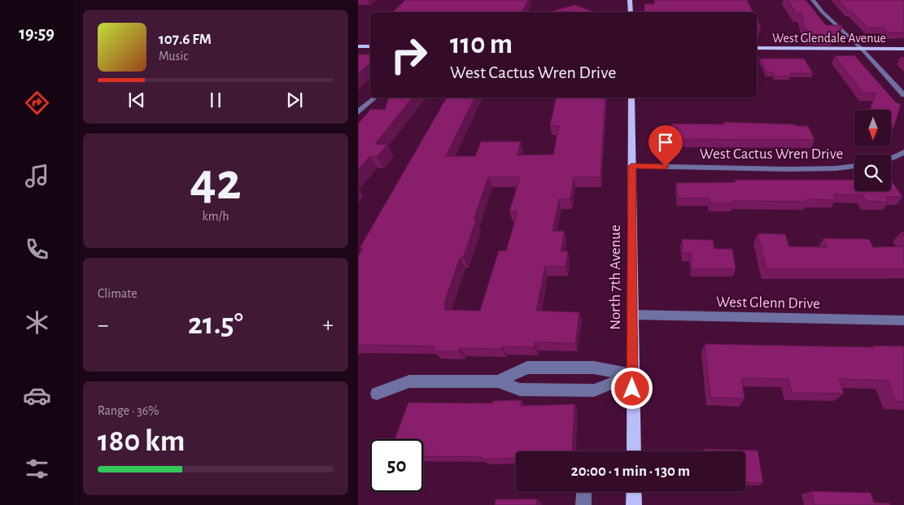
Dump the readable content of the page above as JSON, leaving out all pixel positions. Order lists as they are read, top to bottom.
{
  "streets": {
    "main road": ["West Glendale Avenue", "North 7th Avenue"],
    "street": ["West Cactus Wren Drive", "West Glenn Drive"]
  },
  "crossings": [
    ["West Cactus Wren Drive", "North 7th Avenue"],
    ["North 7th Avenue", "West Glenn Drive"]
  ],
  "north": "bottom",
  "page": {
    "tabs": "19:59",
    "turn": ["110 m", "West Cactus Wren Drive"],
    "song": ["107.6 FM", "Music"],
    "tile": [
      ["42", "km/h"],
      "Climate",
      ["Range · 36%", "180 km"]
    ],
    "heat": ["−", "21.5°", "+"],
    "limit": "50",
    "trip": "20:00 · 1 min · 130 m"
  }
}
